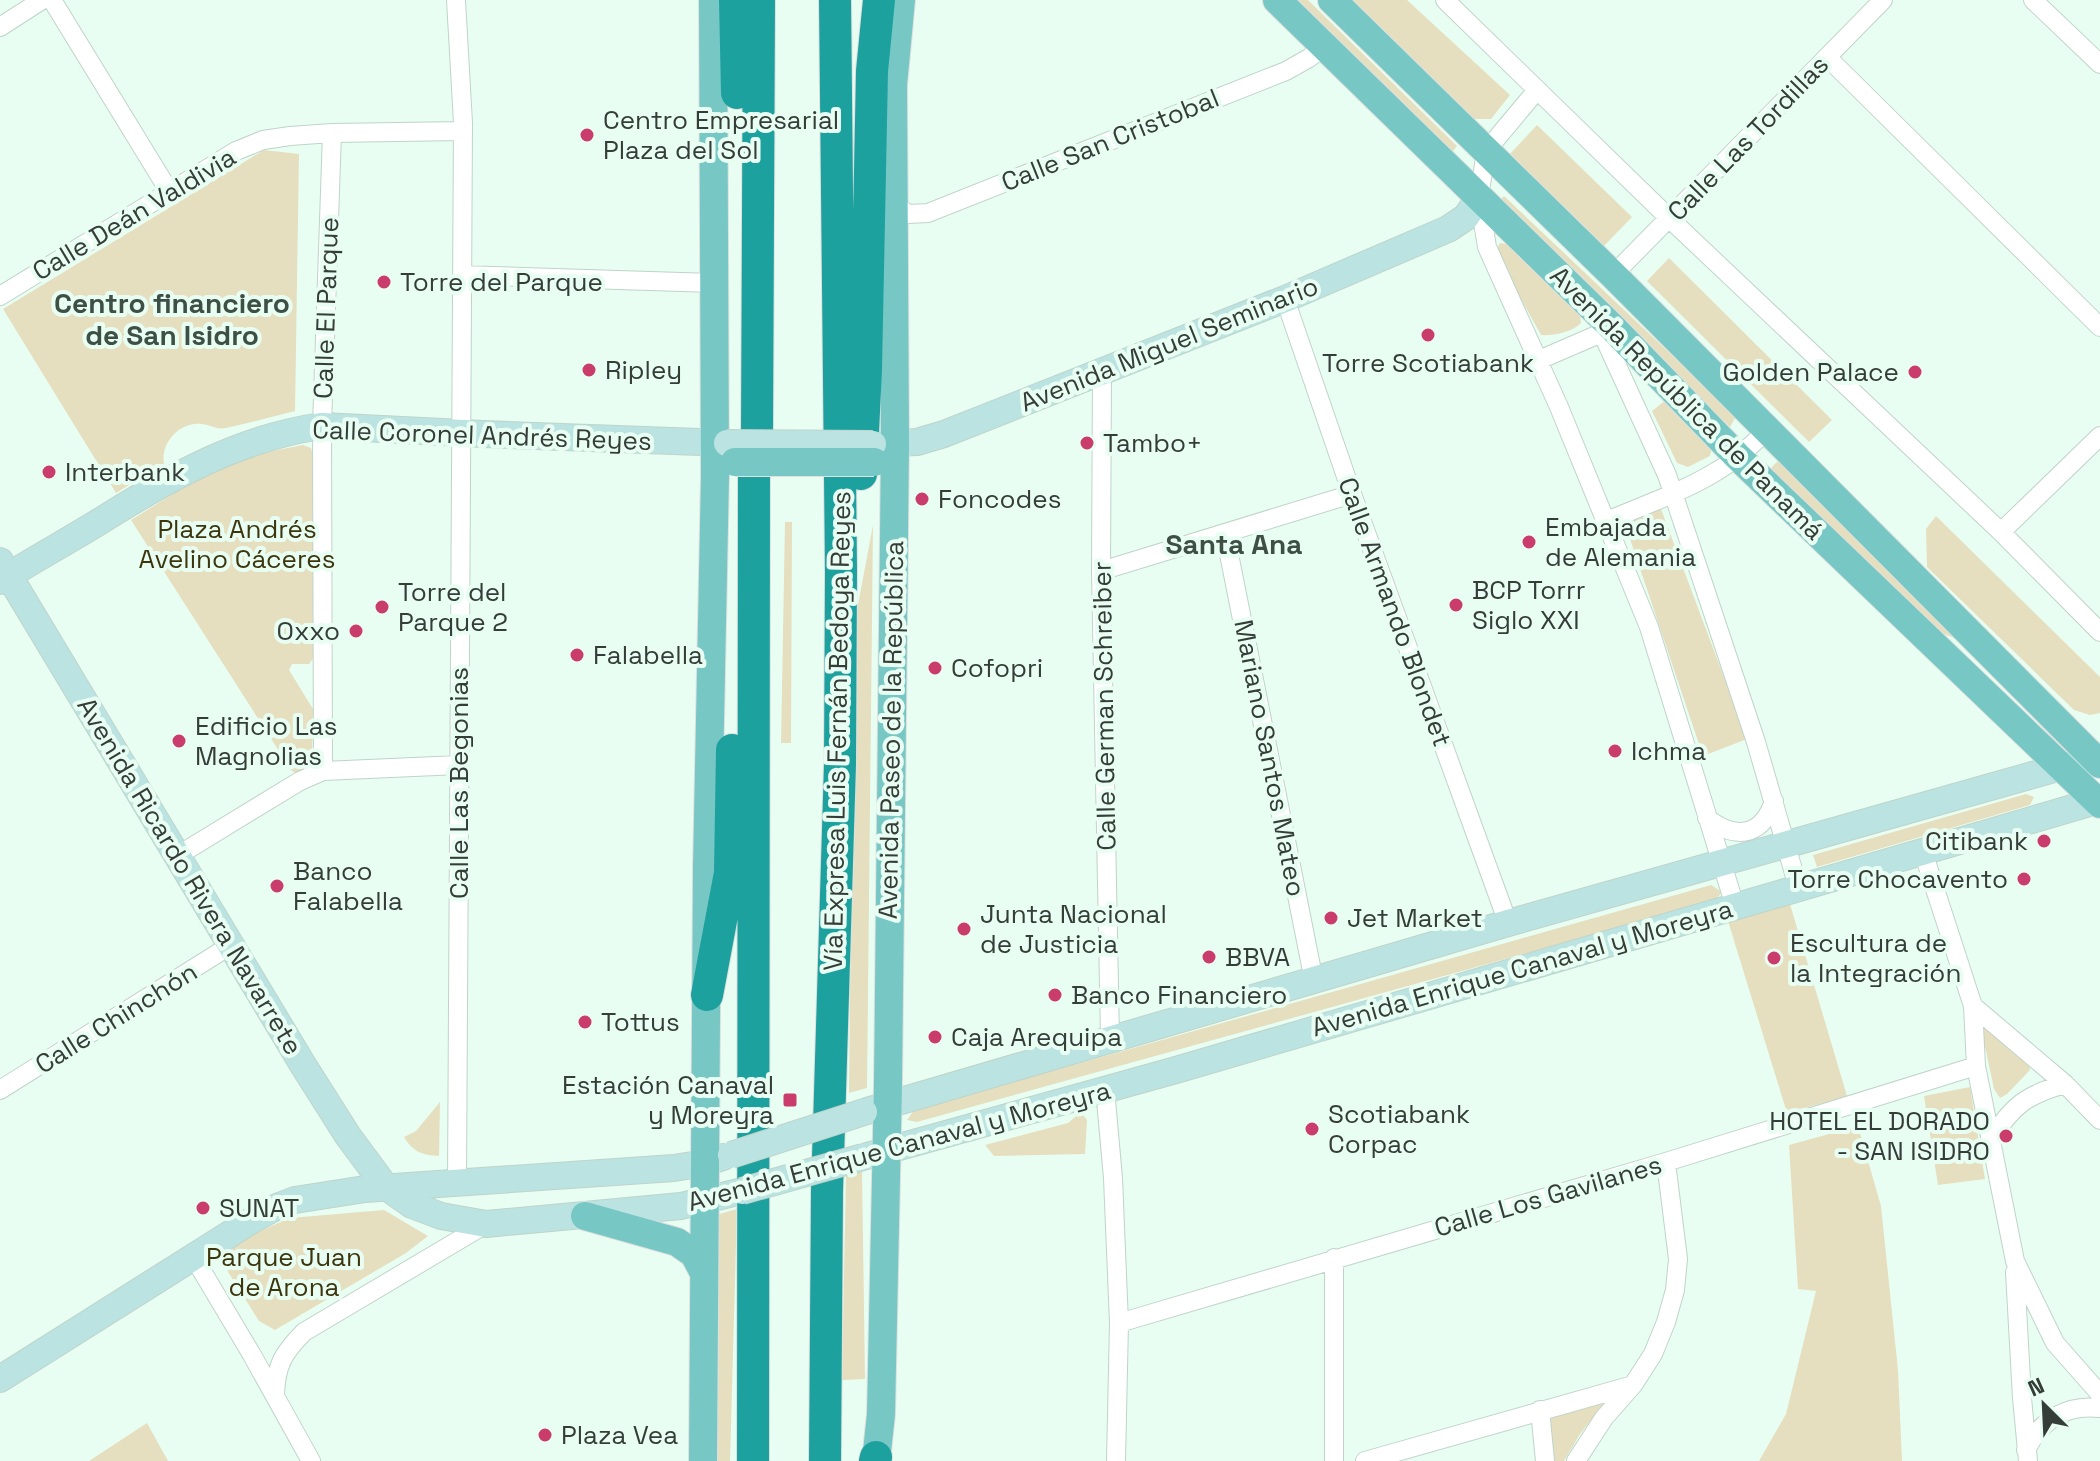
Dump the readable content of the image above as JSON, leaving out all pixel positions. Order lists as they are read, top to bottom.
{
  "streets": {
    "highway": ["Vía Expresa Luis Fernán Bedoya Reyes"],
    "main road": ["Avenida República de Panamá", "Avenida Paseo de la República"],
    "street": [
      "Calle Las Tordillas",
      "Calle San Cristobal",
      "Calle Deán Valdivia",
      "Calle El Parque",
      "Avenida Miguel Seminario",
      "Calle Coronel Andrés Reyes",
      "Calle Armando Blondet",
      "Calle German Schreiber",
      "Mariano Santos Mateo",
      "Calle Las Begonias",
      "Avenida Ricardo Rivera Navarrete",
      "Avenida Enrique Canaval y Moreyra",
      "Calle Chinchón",
      "Calle Los Gavilanes"
    ]
  },
  "crossings": [
    ["Calle Las Tordillas", "Avenida República de Panamá"],
    ["Calle San Cristobal", "Avenida República de Panamá"],
    ["Calle San Cristobal", "Avenida Paseo de la República"],
    ["Calle Deán Valdivia", "Calle El Parque"],
    ["Calle Deán Valdivia", "Calle Las Begonias"],
    ["Calle El Parque", "Calle Coronel Andrés Reyes"],
    ["Avenida Miguel Seminario", "Avenida República de Panamá"],
    ["Avenida Miguel Seminario", "Calle Armando Blondet"],
    ["Avenida Miguel Seminario", "Calle German Schreiber"],
    ["Avenida Miguel Seminario", "Avenida Paseo de la República"],
    ["Avenida República de Panamá", "Avenida Enrique Canaval y Moreyra"],
    ["Calle Coronel Andrés Reyes", "Calle Las Begonias"],
    ["Calle Coronel Andrés Reyes", "Avenida Ricardo Rivera Navarrete"],
    ["Calle Armando Blondet", "Avenida Enrique Canaval y Moreyra"],
    ["Calle German Schreiber", "Avenida Enrique Canaval y Moreyra"],
    ["Avenida Paseo de la República", "Avenida Enrique Canaval y Moreyra"],
    ["Mariano Santos Mateo", "Avenida Enrique Canaval y Moreyra"],
    ["Calle Las Begonias", "Avenida Enrique Canaval y Moreyra"],
    ["Avenida Ricardo Rivera Navarrete", "Avenida Enrique Canaval y Moreyra"],
    ["Avenida Ricardo Rivera Navarrete", "Calle Chinchón"]
  ],
  "districts": ["Centro financiero de San Isidro", "Santa Ana"],
  "parks": ["Plaza Andrés Avelino Cáceres", "Parque Juan de Arona"],
  "places": {
    "other": [
      "Centro Empresarial Plaza del Sol",
      "Torre del Parque",
      "Torre Scotiabank",
      "Ripley",
      "Golden Palace",
      "Tambo+",
      "Interbank",
      "Foncodes",
      "Embajada de Alemania",
      "BCP Torrr Siglo XXI",
      "Torre del Parque 2",
      "Oxxo",
      "Falabella",
      "Cofopri",
      "Edificio Las Magnolias",
      "Ichma",
      "Citibank",
      "Torre Chocavento",
      "Banco Falabella",
      "Jet Market",
      "Junta Nacional de Justicia",
      "BBVA",
      "Escultura de la Integración",
      "Banco Financiero",
      "Tottus",
      "Caja Arequipa",
      "Scotiabank Corpac",
      "HOTEL EL DORADO - SAN ISIDRO",
      "SUNAT",
      "Plaza Vea"
    ],
    "transit": ["Estación Canaval y Moreyra"]
  },
  "north": "top left"
}
